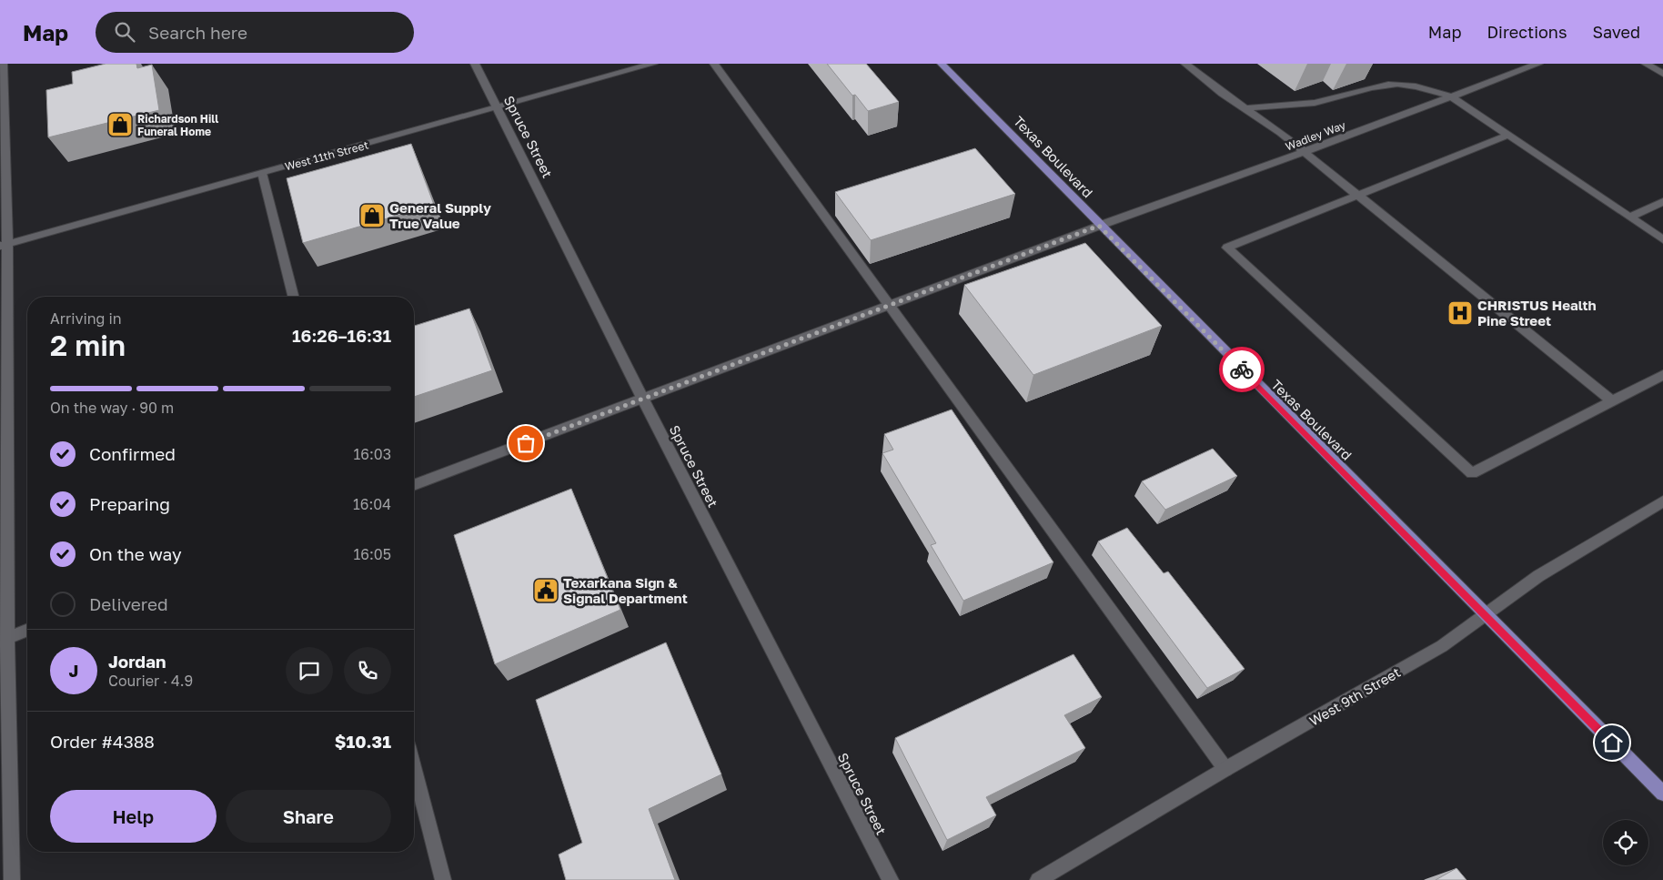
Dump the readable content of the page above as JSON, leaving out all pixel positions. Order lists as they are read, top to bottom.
{
  "streets": {
    "main road": ["Texas Boulevard"],
    "street": [
      "Wadley Way",
      "Spruce Street",
      "West 11th Street",
      "West 9th Street"
    ]
  },
  "crossings": [
    ["Wadley Way", "Spruce Street"],
    ["Wadley Way", "Texas Boulevard"],
    ["Spruce Street", "West 11th Street"],
    ["Texas Boulevard", "West 9th Street"]
  ],
  "places": {
    "shop": ["Richardson Hill Funeral Home", "General Supply True Value"],
    "hospital": ["CHRISTUS Health Pine Street"],
    "public building": ["Texarkana Sign & Signal Department"]
  },
  "page": {
    "header": "Map",
    "search": "Search here",
    "nav": ["Map", "Directions", "Saved"],
    "heading": ["2 min", "Arriving in", "16:26–16:31"],
    "panel": [
      "Jordan",
      "Courier · 4.9",
      "Order #4388",
      "$10.31"
    ],
    "bar": "On the way · 90 m",
    "list": [
      ["Confirmed", "16:03"],
      ["Preparing", "16:04"],
      ["On the way", "16:05"],
      "Delivered"
    ],
    "round": "J",
    "buttons": ["Help", "Share"]
  }
}
